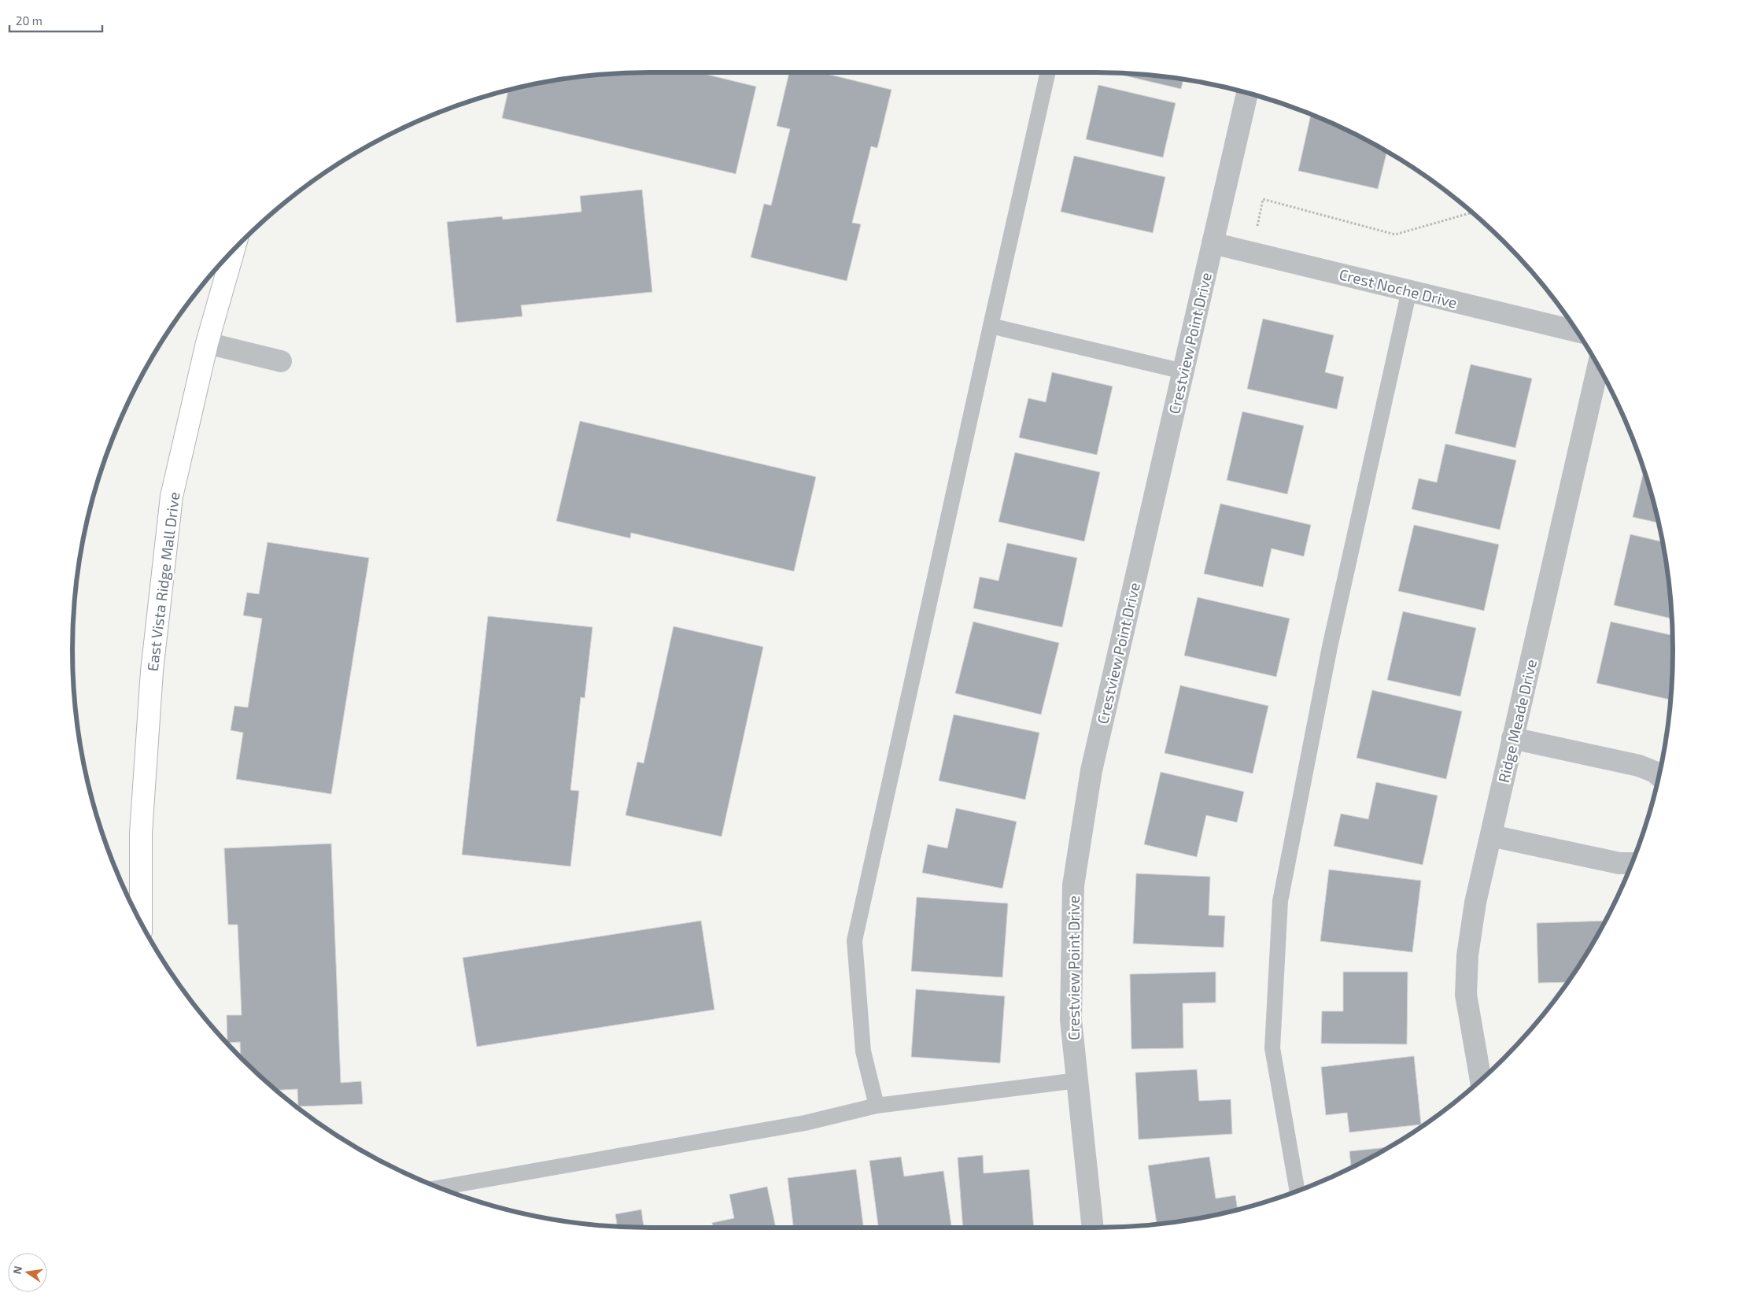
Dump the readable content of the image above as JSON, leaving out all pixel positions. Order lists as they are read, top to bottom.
{
  "streets": {
    "main road": ["East Vista Ridge Mall Drive"],
    "street": ["Crest Noche Drive", "Crestview Point Drive", "Ridge Meade Drive"]
  },
  "crossings": [
    ["Crest Noche Drive", "Crestview Point Drive"]
  ],
  "scale_bar": "20 m",
  "north": "left"
}
